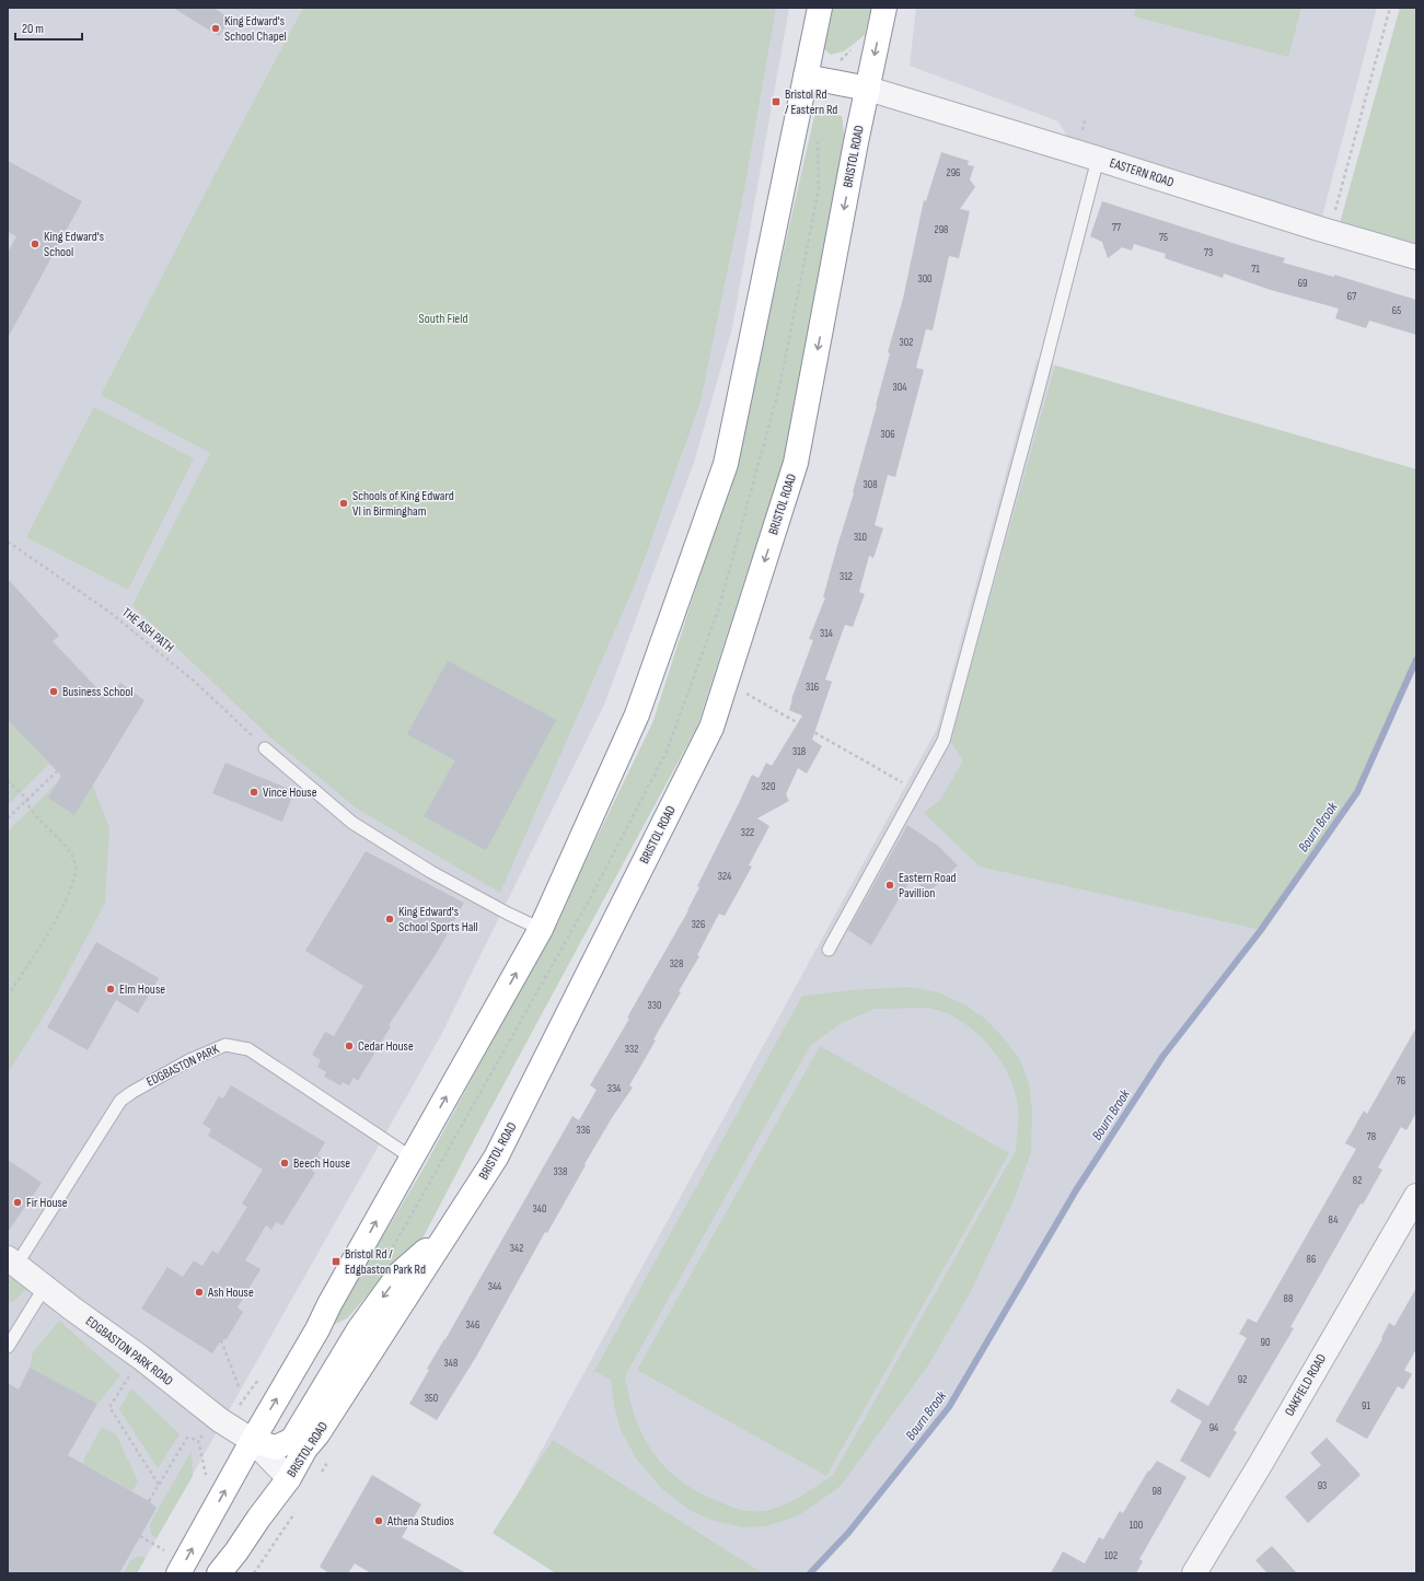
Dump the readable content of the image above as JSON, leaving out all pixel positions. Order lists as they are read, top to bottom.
{
  "streets": {
    "highway": ["BRISTOL ROAD"],
    "street": ["EASTERN ROAD", "EDGBASTON PARK ROAD", "OAKFIELD ROAD"],
    "lane": ["EDGBASTON PARK"],
    "path": ["THE ASH PATH"]
  },
  "crossings": [
    ["BRISTOL ROAD", "EASTERN ROAD"],
    ["BRISTOL ROAD", "EDGBASTON PARK ROAD"],
    ["EDGBASTON PARK", "EDGBASTON PARK ROAD"]
  ],
  "water": ["Bourn Brook"],
  "parks": ["South Field"],
  "places": {
    "other": [
      "King Edward's School Chapel",
      "King Edward's School",
      "Schools of King Edward VI in Birmingham",
      "Business School",
      "Vince House",
      "Eastern Road Pavillion",
      "King Edward's School Sports Hall",
      "Elm House",
      "Cedar House",
      "Beech House",
      "Fir House",
      "Ash House",
      "Athena Studios"
    ],
    "transit": ["Bristol Rd / Eastern Rd", "Bristol Rd / Edgbaston Park Rd"]
  },
  "house_numbers": [
    "296",
    "77",
    "298",
    "75",
    "73",
    "71",
    "300",
    "69",
    "67",
    "65",
    "302",
    "304",
    "306",
    "308",
    "310",
    "312",
    "314",
    "316",
    "318",
    "320",
    "322",
    "324",
    "326",
    "328",
    "330",
    "332",
    "76",
    "334",
    "336",
    "78",
    "338",
    "82",
    "340",
    "84",
    "342",
    "86",
    "344",
    "88",
    "346",
    "90",
    "348",
    "92",
    "350",
    "91",
    "94",
    "93",
    "98",
    "100",
    "102"
  ],
  "scale_bar": "20 m"
}
